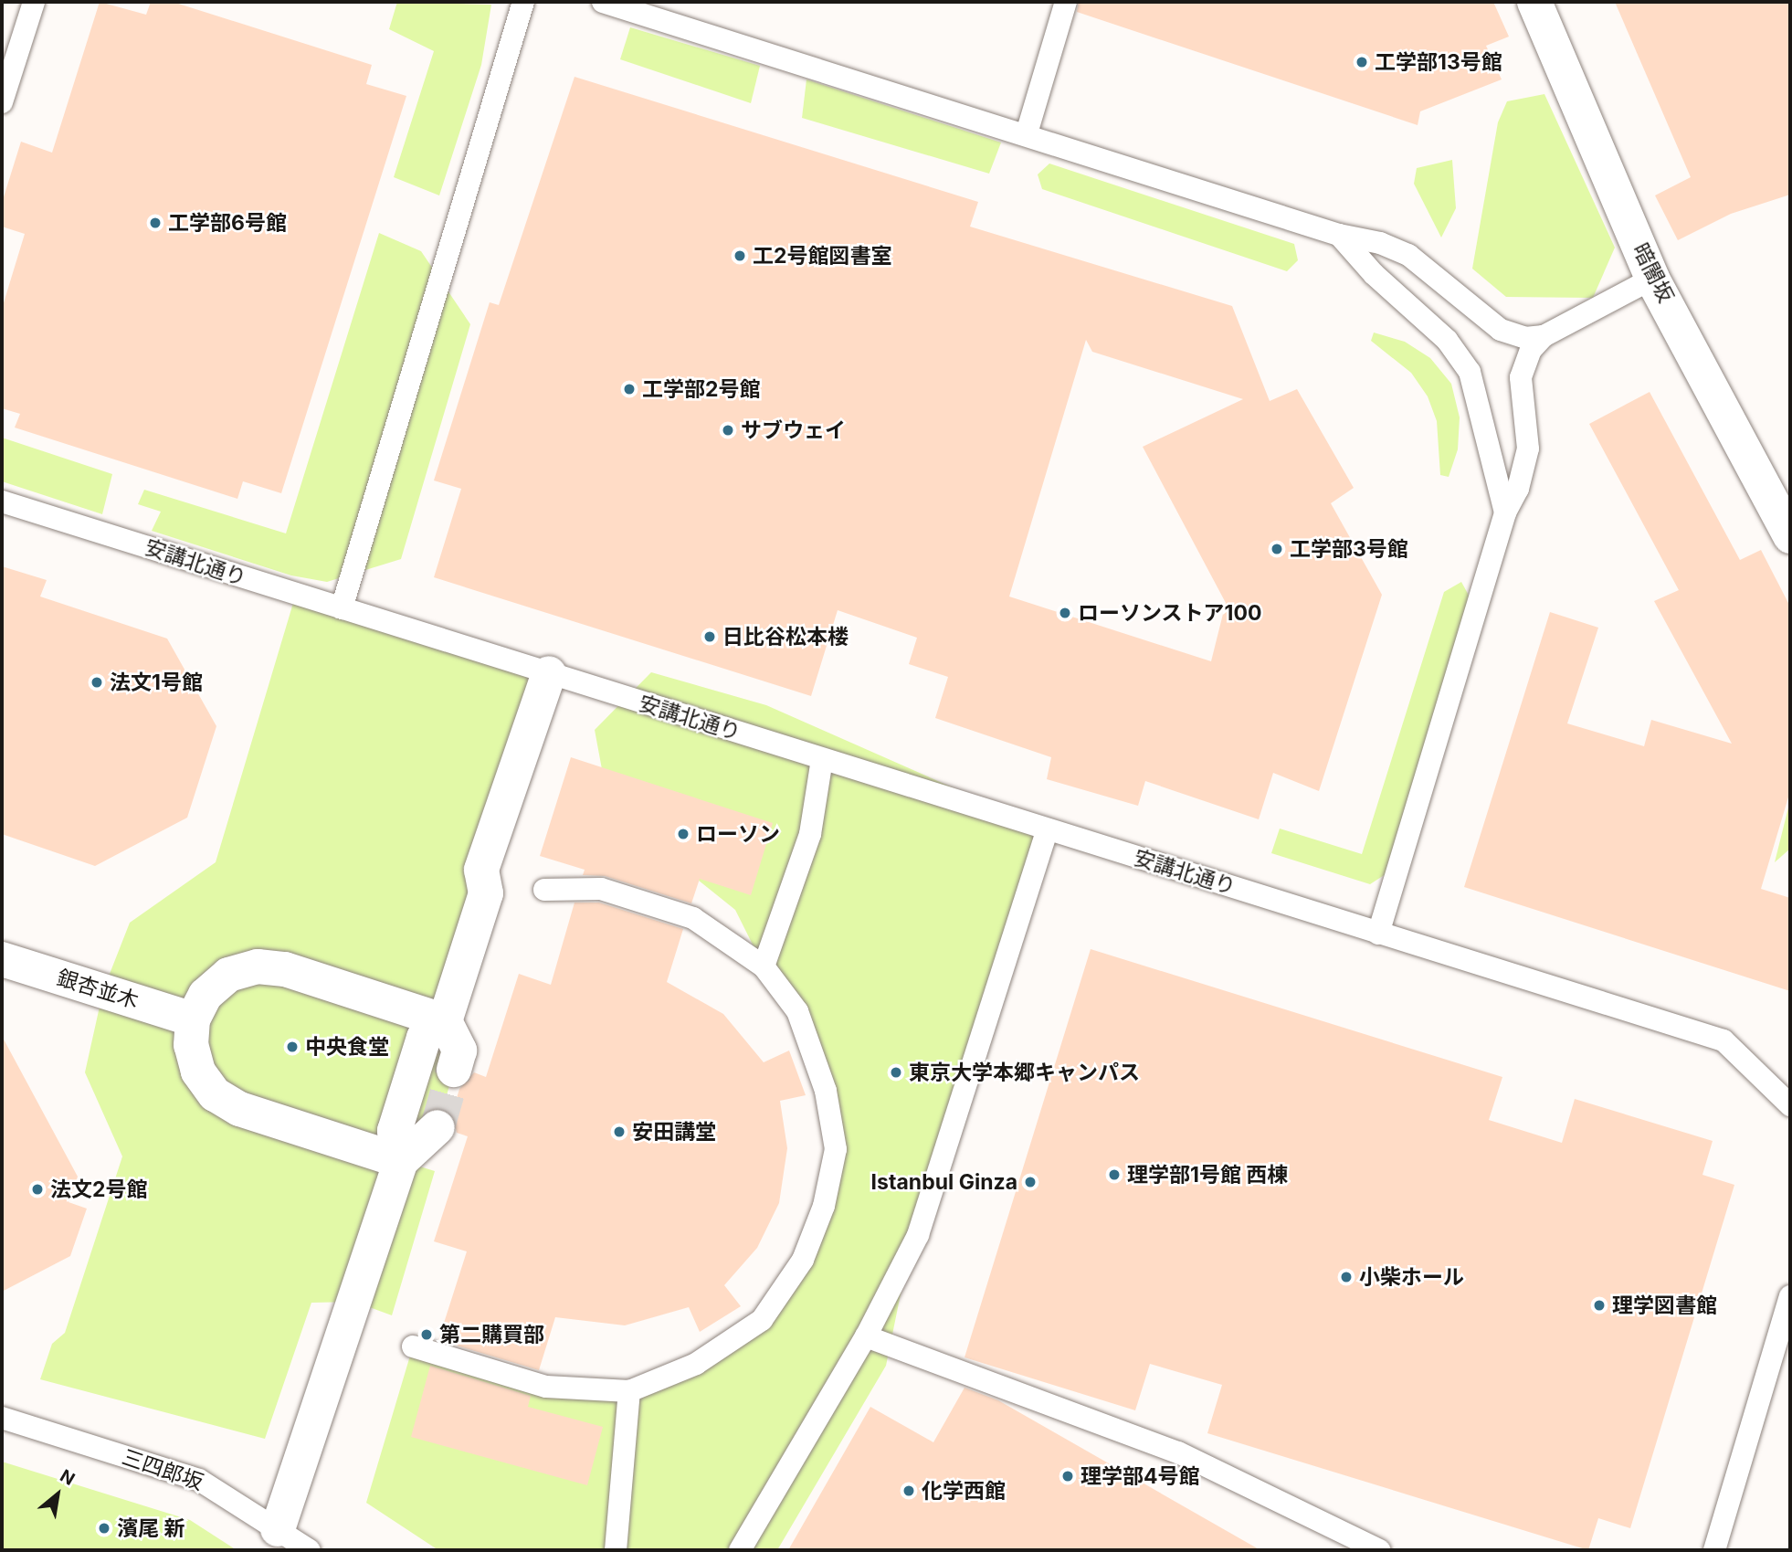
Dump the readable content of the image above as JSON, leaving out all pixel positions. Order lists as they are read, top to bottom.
{
  "streets": {
    "street": ["暗闇坂", "銀杏並木"],
    "lane": ["安講北通り", "三四郎坂"]
  },
  "places": [
    "工学部13号館",
    "工学部6号館",
    "工2号館図書室",
    "工学部2号館",
    "サブウェイ",
    "工学部3号館",
    "ローソンストア100",
    "日比谷松本楼",
    "法文1号館",
    "ローソン",
    "中央食堂",
    "東京大学本郷キャンパス",
    "安田講堂",
    "理学部1号館 西棟",
    "Istanbul Ginza",
    "法文2号館",
    "小柴ホール",
    "理学図書館",
    "第二購買部",
    "理学部4号館",
    "化学西館",
    "濱尾 新"
  ],
  "north": "top right"
}
